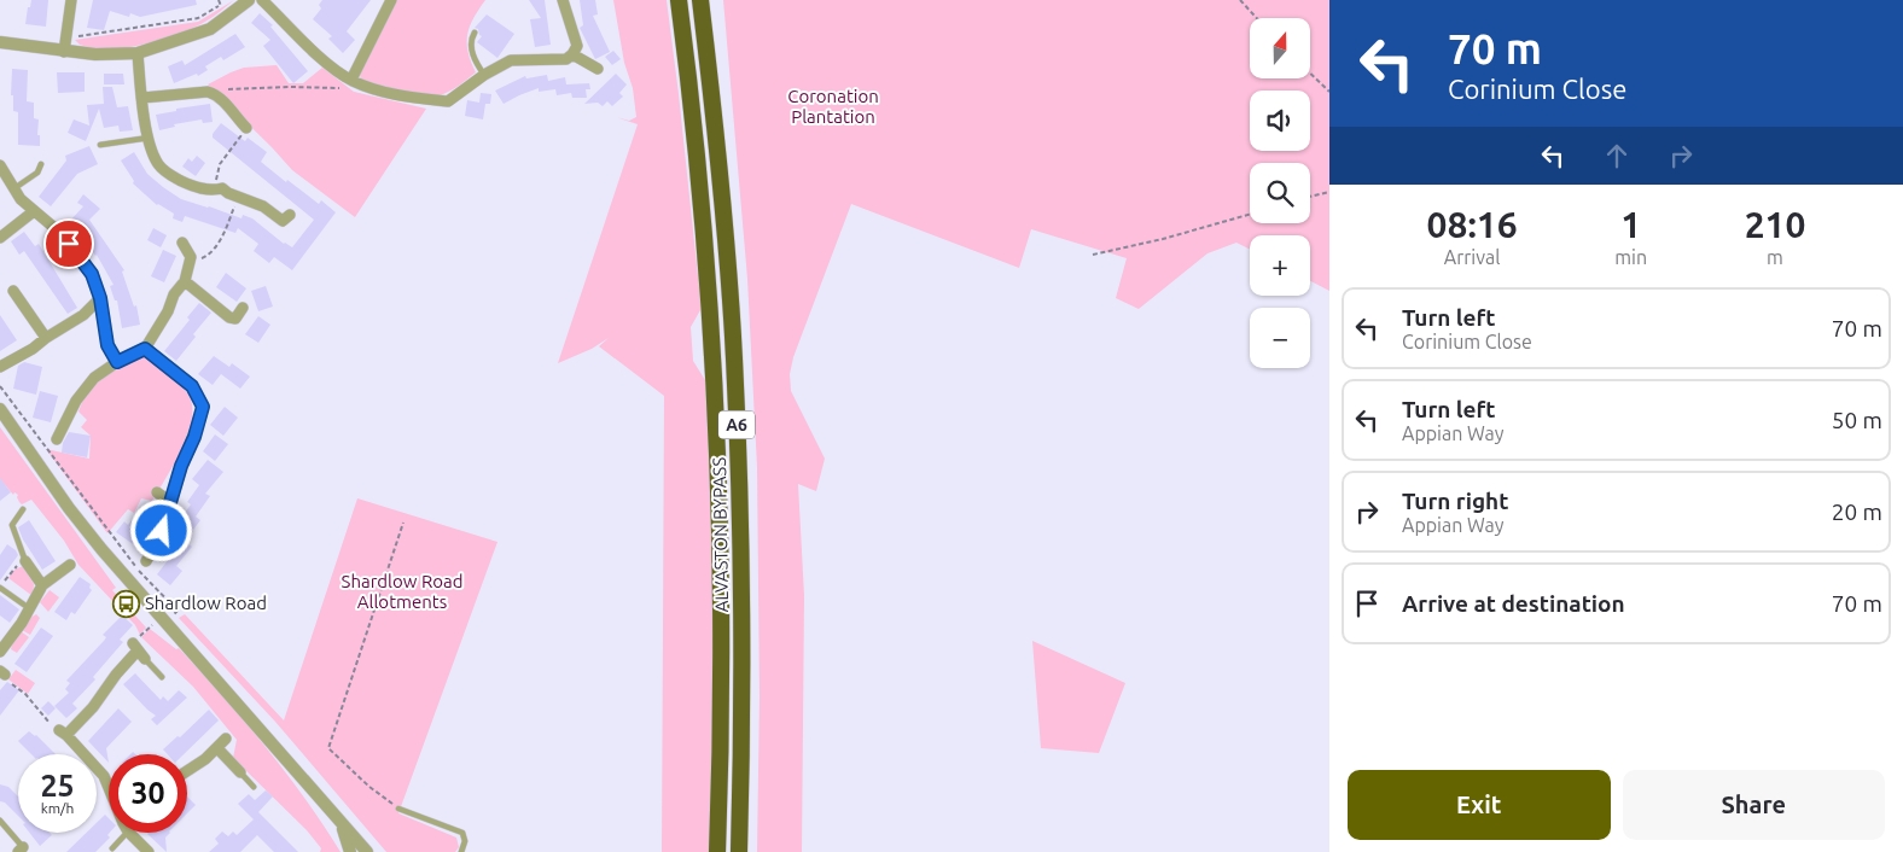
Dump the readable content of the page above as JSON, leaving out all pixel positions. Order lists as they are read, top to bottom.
{
  "streets": {
    "highway": ["A6", "ALVASTON BYPASS"]
  },
  "parks": ["Coronation Plantation", "Shardlow Road Allotments"],
  "places": {
    "bus stop": ["Shardlow Road"]
  },
  "north": "top",
  "page": {
    "turn": ["70 m", "Corinium Close"],
    "map_buttons": ["+", "−"],
    "eta": [
      "08:16",
      "Arrival",
      "1",
      "min",
      "210",
      "m"
    ],
    "list": [
      {
        "name": "Turn left",
        "note": "Corinium Close",
        "value": "70 m"
      },
      {
        "name": "Turn left",
        "note": "Appian Way",
        "value": "50 m"
      },
      {
        "name": "Turn right",
        "note": "Appian Way",
        "value": "20 m"
      },
      {
        "name": "Arrive at destination",
        "value": "70 m"
      }
    ],
    "speed": "25 km/h",
    "limit": "30",
    "buttons": ["Exit", "Share"]
  }
}
